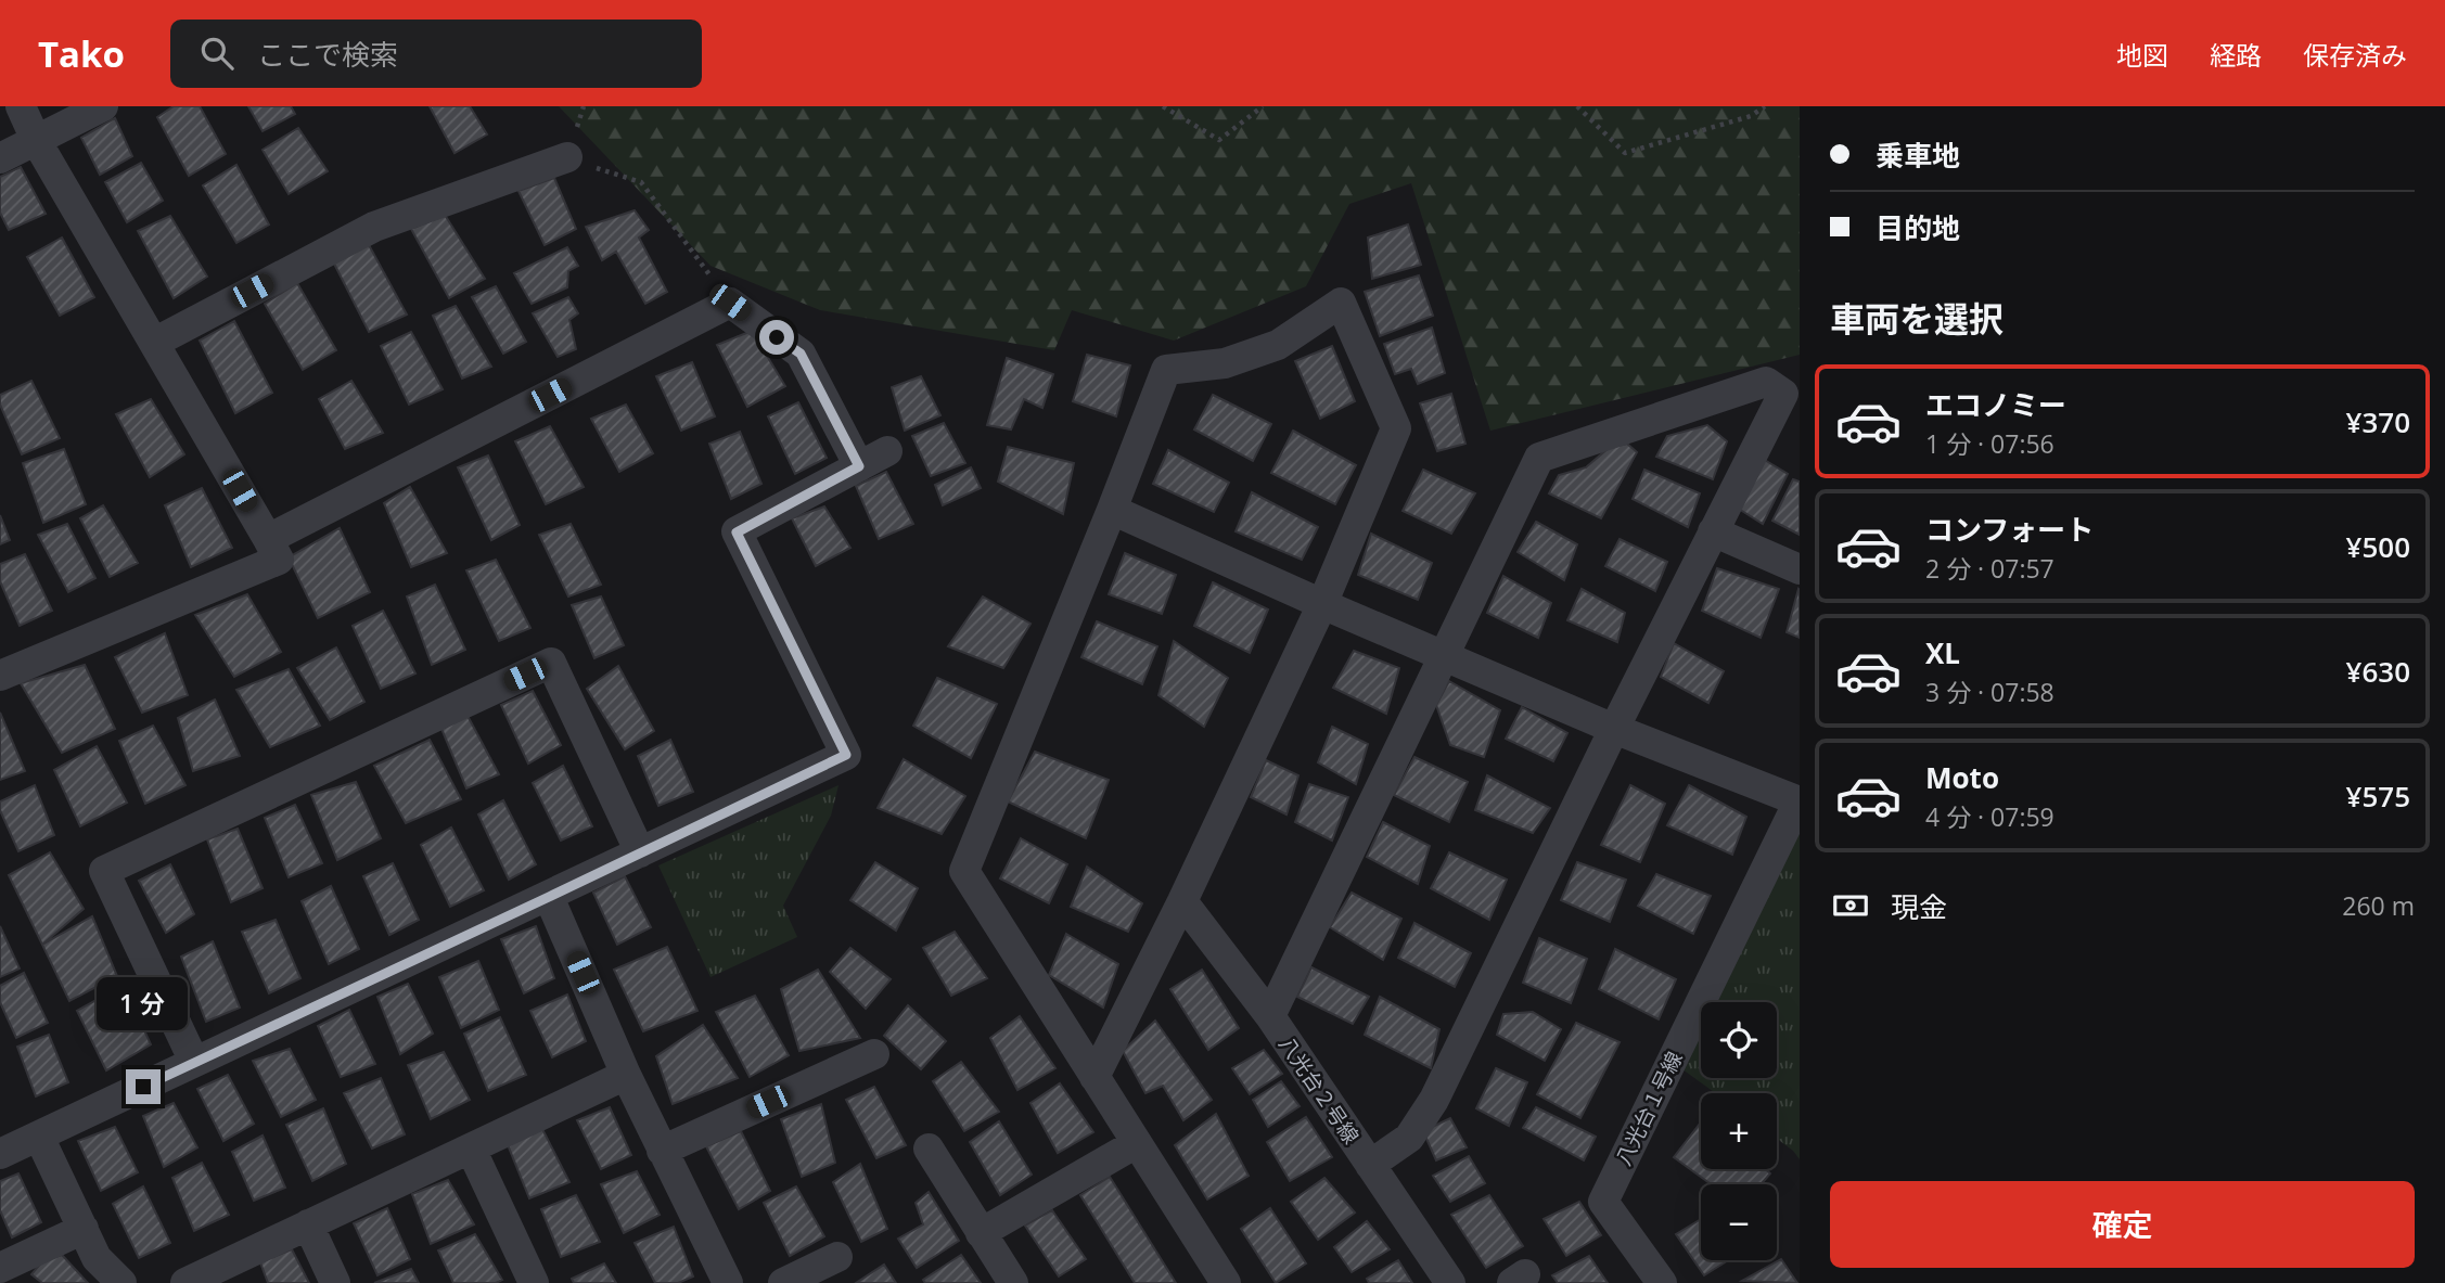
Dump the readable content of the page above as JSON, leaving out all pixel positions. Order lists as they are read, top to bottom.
{
  "streets": {
    "street": ["八光台２号線", "八光台１号線"]
  },
  "page": {
    "header": "Tako",
    "search": "ここで検索",
    "nav": ["地図", "経路", "保存済み"],
    "banner": ["乗車地", "目的地"],
    "heading": "車両を選択",
    "list": [
      {
        "name": "エコノミー",
        "note": "1 分 · 07:56",
        "value": "¥370"
      },
      {
        "name": "コンフォート",
        "note": "2 分 · 07:57",
        "value": "¥500"
      },
      {
        "name": "XL",
        "note": "3 分 · 07:58",
        "value": "¥630"
      },
      {
        "name": "Moto",
        "note": "4 分 · 07:59",
        "value": "¥575"
      }
    ],
    "pay": ["現金", "260 m"],
    "bubble": "1 分",
    "map_buttons": ["+", "−"],
    "buttons": "確定"
  }
}
